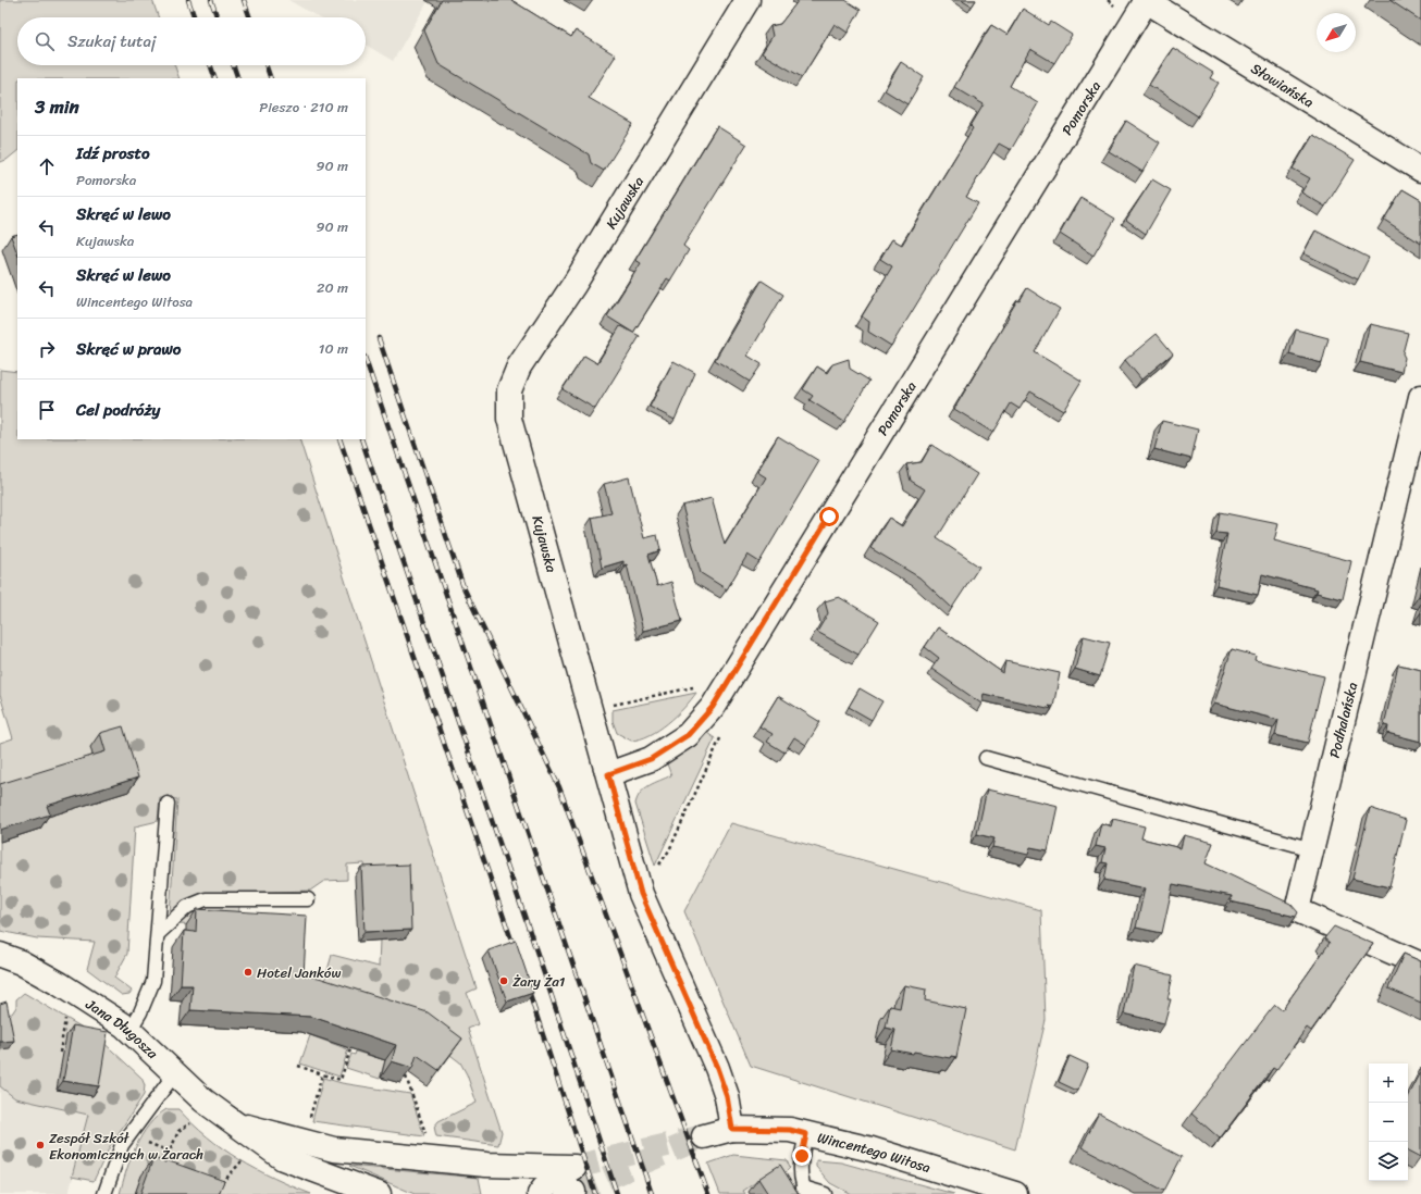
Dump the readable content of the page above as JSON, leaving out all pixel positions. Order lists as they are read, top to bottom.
{
  "streets": {
    "street": [
      "Słowiańska",
      "Pomorska",
      "Kujawska",
      "Podhalańska",
      "Jana Długosza",
      "Wincentego Witosa"
    ]
  },
  "crossings": [
    ["Słowiańska", "Pomorska"],
    ["Pomorska", "Kujawska"],
    ["Kujawska", "Wincentego Witosa"]
  ],
  "places": ["Hotel Janków", "Żary Ża1", "Zespół Szkół Ekonomicznych w Żarach"],
  "north": "bottom left",
  "page": {
    "search": "Szukaj tutaj",
    "heading": ["3 min", "Pieszo · 210 m"],
    "list": [
      ["Idź prosto", "Pomorska", "90 m"],
      ["Skręć w lewo", "Kujawska", "90 m"],
      ["Skręć w lewo", "Wincentego Witosa", "20 m"],
      ["Skręć w prawo", "10 m"],
      "Cel podróży"
    ],
    "map_buttons": ["+", "−"]
  }
}
